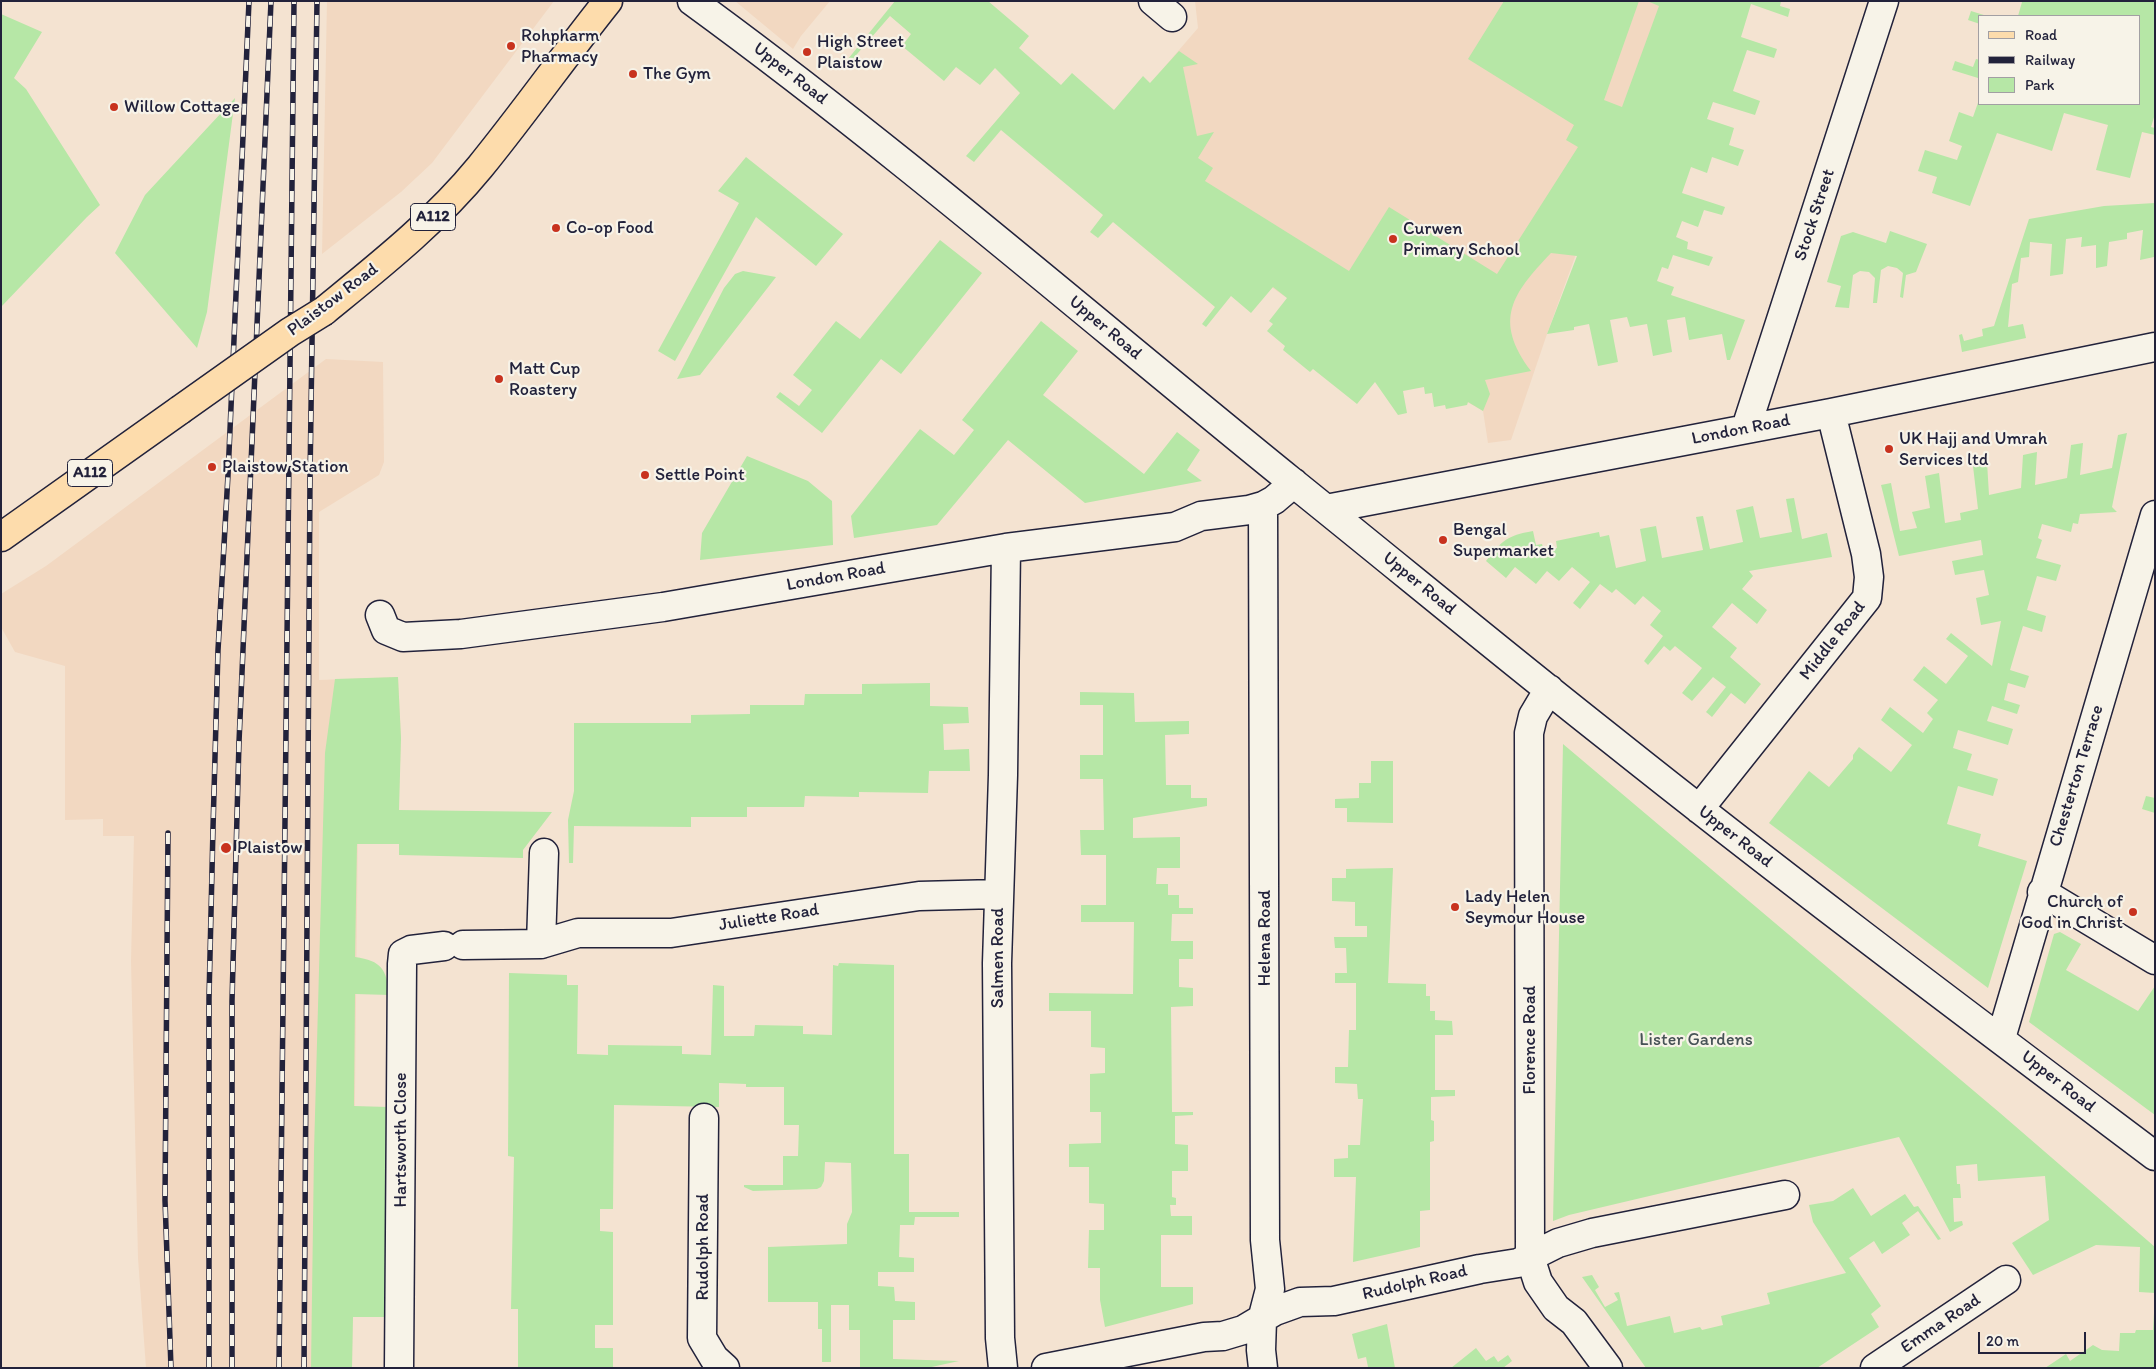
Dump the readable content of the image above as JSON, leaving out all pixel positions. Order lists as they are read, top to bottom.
{
  "streets": {
    "main road": ["A112", "Plaistow Road"],
    "street": [
      "Upper Road",
      "Stock Street",
      "London Road",
      "Middle Road",
      "Chesterton Terrace",
      "Juliette Road",
      "Helena Road",
      "Salmen Road",
      "Florence Road",
      "Hartsworth Close",
      "Rudolph Road",
      "Emma Road"
    ]
  },
  "crossings": [
    ["Upper Road", "London Road"],
    ["Upper Road", "Middle Road"],
    ["Upper Road", "Chesterton Terrace"],
    ["Upper Road", "Florence Road"],
    ["Stock Street", "London Road"],
    ["London Road", "Middle Road"],
    ["London Road", "Helena Road"],
    ["London Road", "Salmen Road"],
    ["Juliette Road", "Salmen Road"],
    ["Juliette Road", "Hartsworth Close"],
    ["Helena Road", "Rudolph Road"],
    ["Florence Road", "Rudolph Road"]
  ],
  "parks": ["Lister Gardens"],
  "places": [
    "Rohpharm Pharmacy",
    "High Street Plaistow",
    "The Gym",
    "Willow Cottage",
    "Co-op Food",
    "Curwen Primary School",
    "Matt Cup Roastery",
    "UK Hajj and Umrah Services ltd",
    "Plaistow Station",
    "Settle Point",
    "Bengal Supermarket",
    "Plaistow",
    "Lady Helen Seymour House",
    "Church of God in Christ"
  ],
  "legend": ["Road", "Railway", "Park"],
  "scale_bar": "20 m"
}
